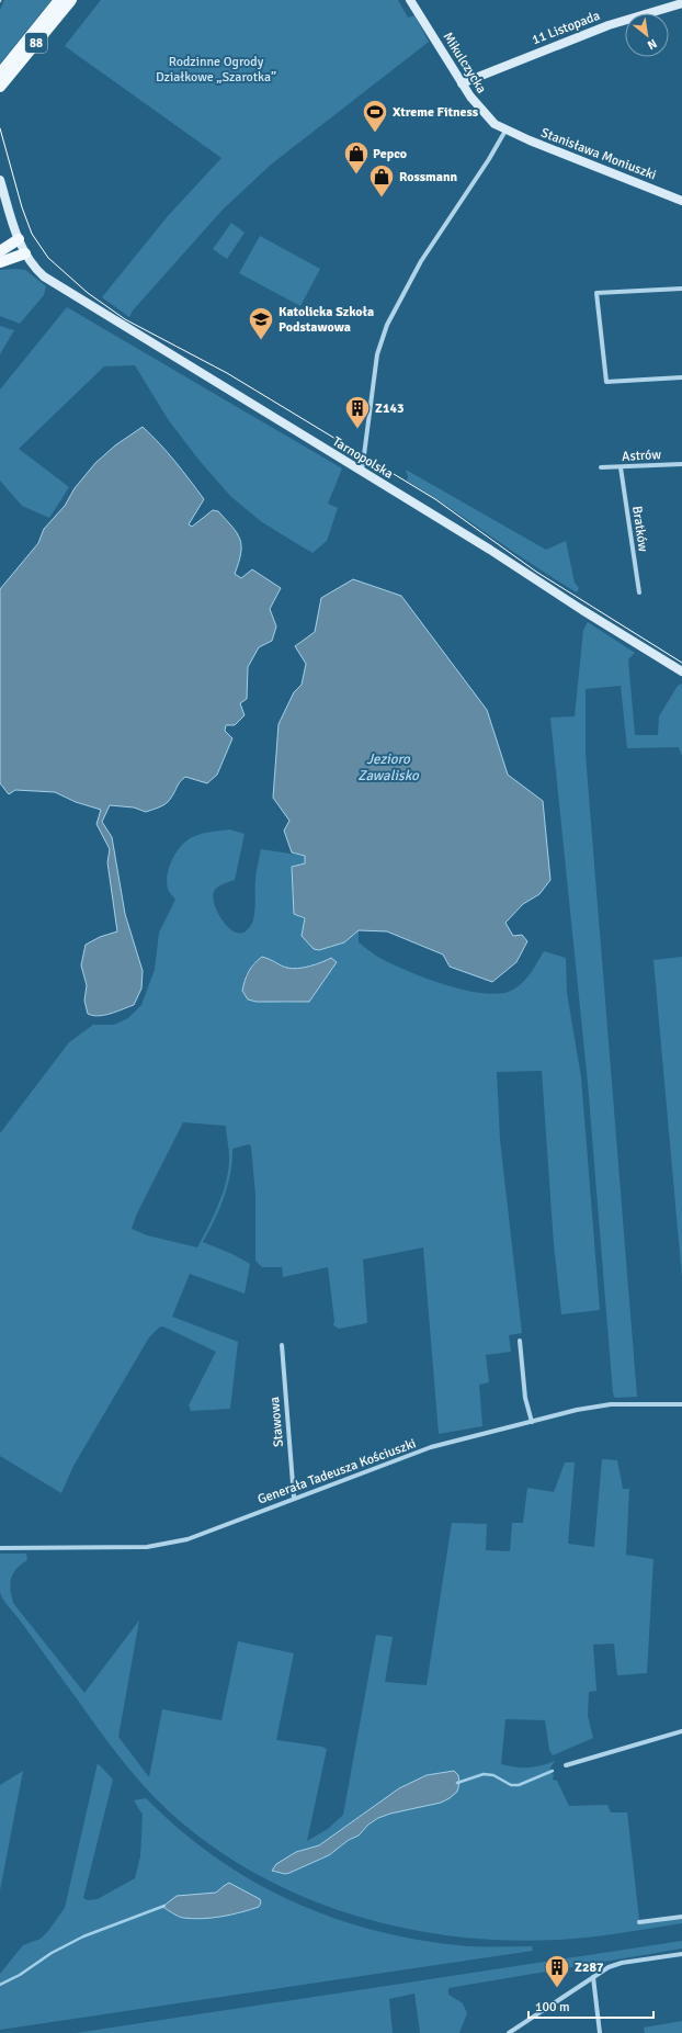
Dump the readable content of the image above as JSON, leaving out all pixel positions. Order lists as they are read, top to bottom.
{
  "streets": {
    "main road": [
      "11 Listopada",
      "88",
      "Mikulczycka",
      "Stanisława Moniuszki",
      "Tarnopolska"
    ],
    "street": [
      "Astrów",
      "Bratków",
      "Stawowa",
      "Generała Tadeusza Kościuszki"
    ]
  },
  "crossings": [
    ["11 Listopada", "Mikulczycka"],
    ["Mikulczycka", "Stanisława Moniuszki"],
    ["Astrów", "Bratków"],
    ["Stawowa", "Generała Tadeusza Kościuszki"]
  ],
  "water": ["Jezioro Zawalisko"],
  "parks": ["Rodzinne Ogrody Działkowe „Szarotka”"],
  "places": {
    "sports": ["Xtreme Fitness"],
    "shop": ["Pepco", "Rossmann"],
    "school or university": ["Katolicka Szkoła Podstawowa"],
    "building": ["Z143", "Z287"]
  },
  "scale_bar": "100 m",
  "north": "bottom right"
}
